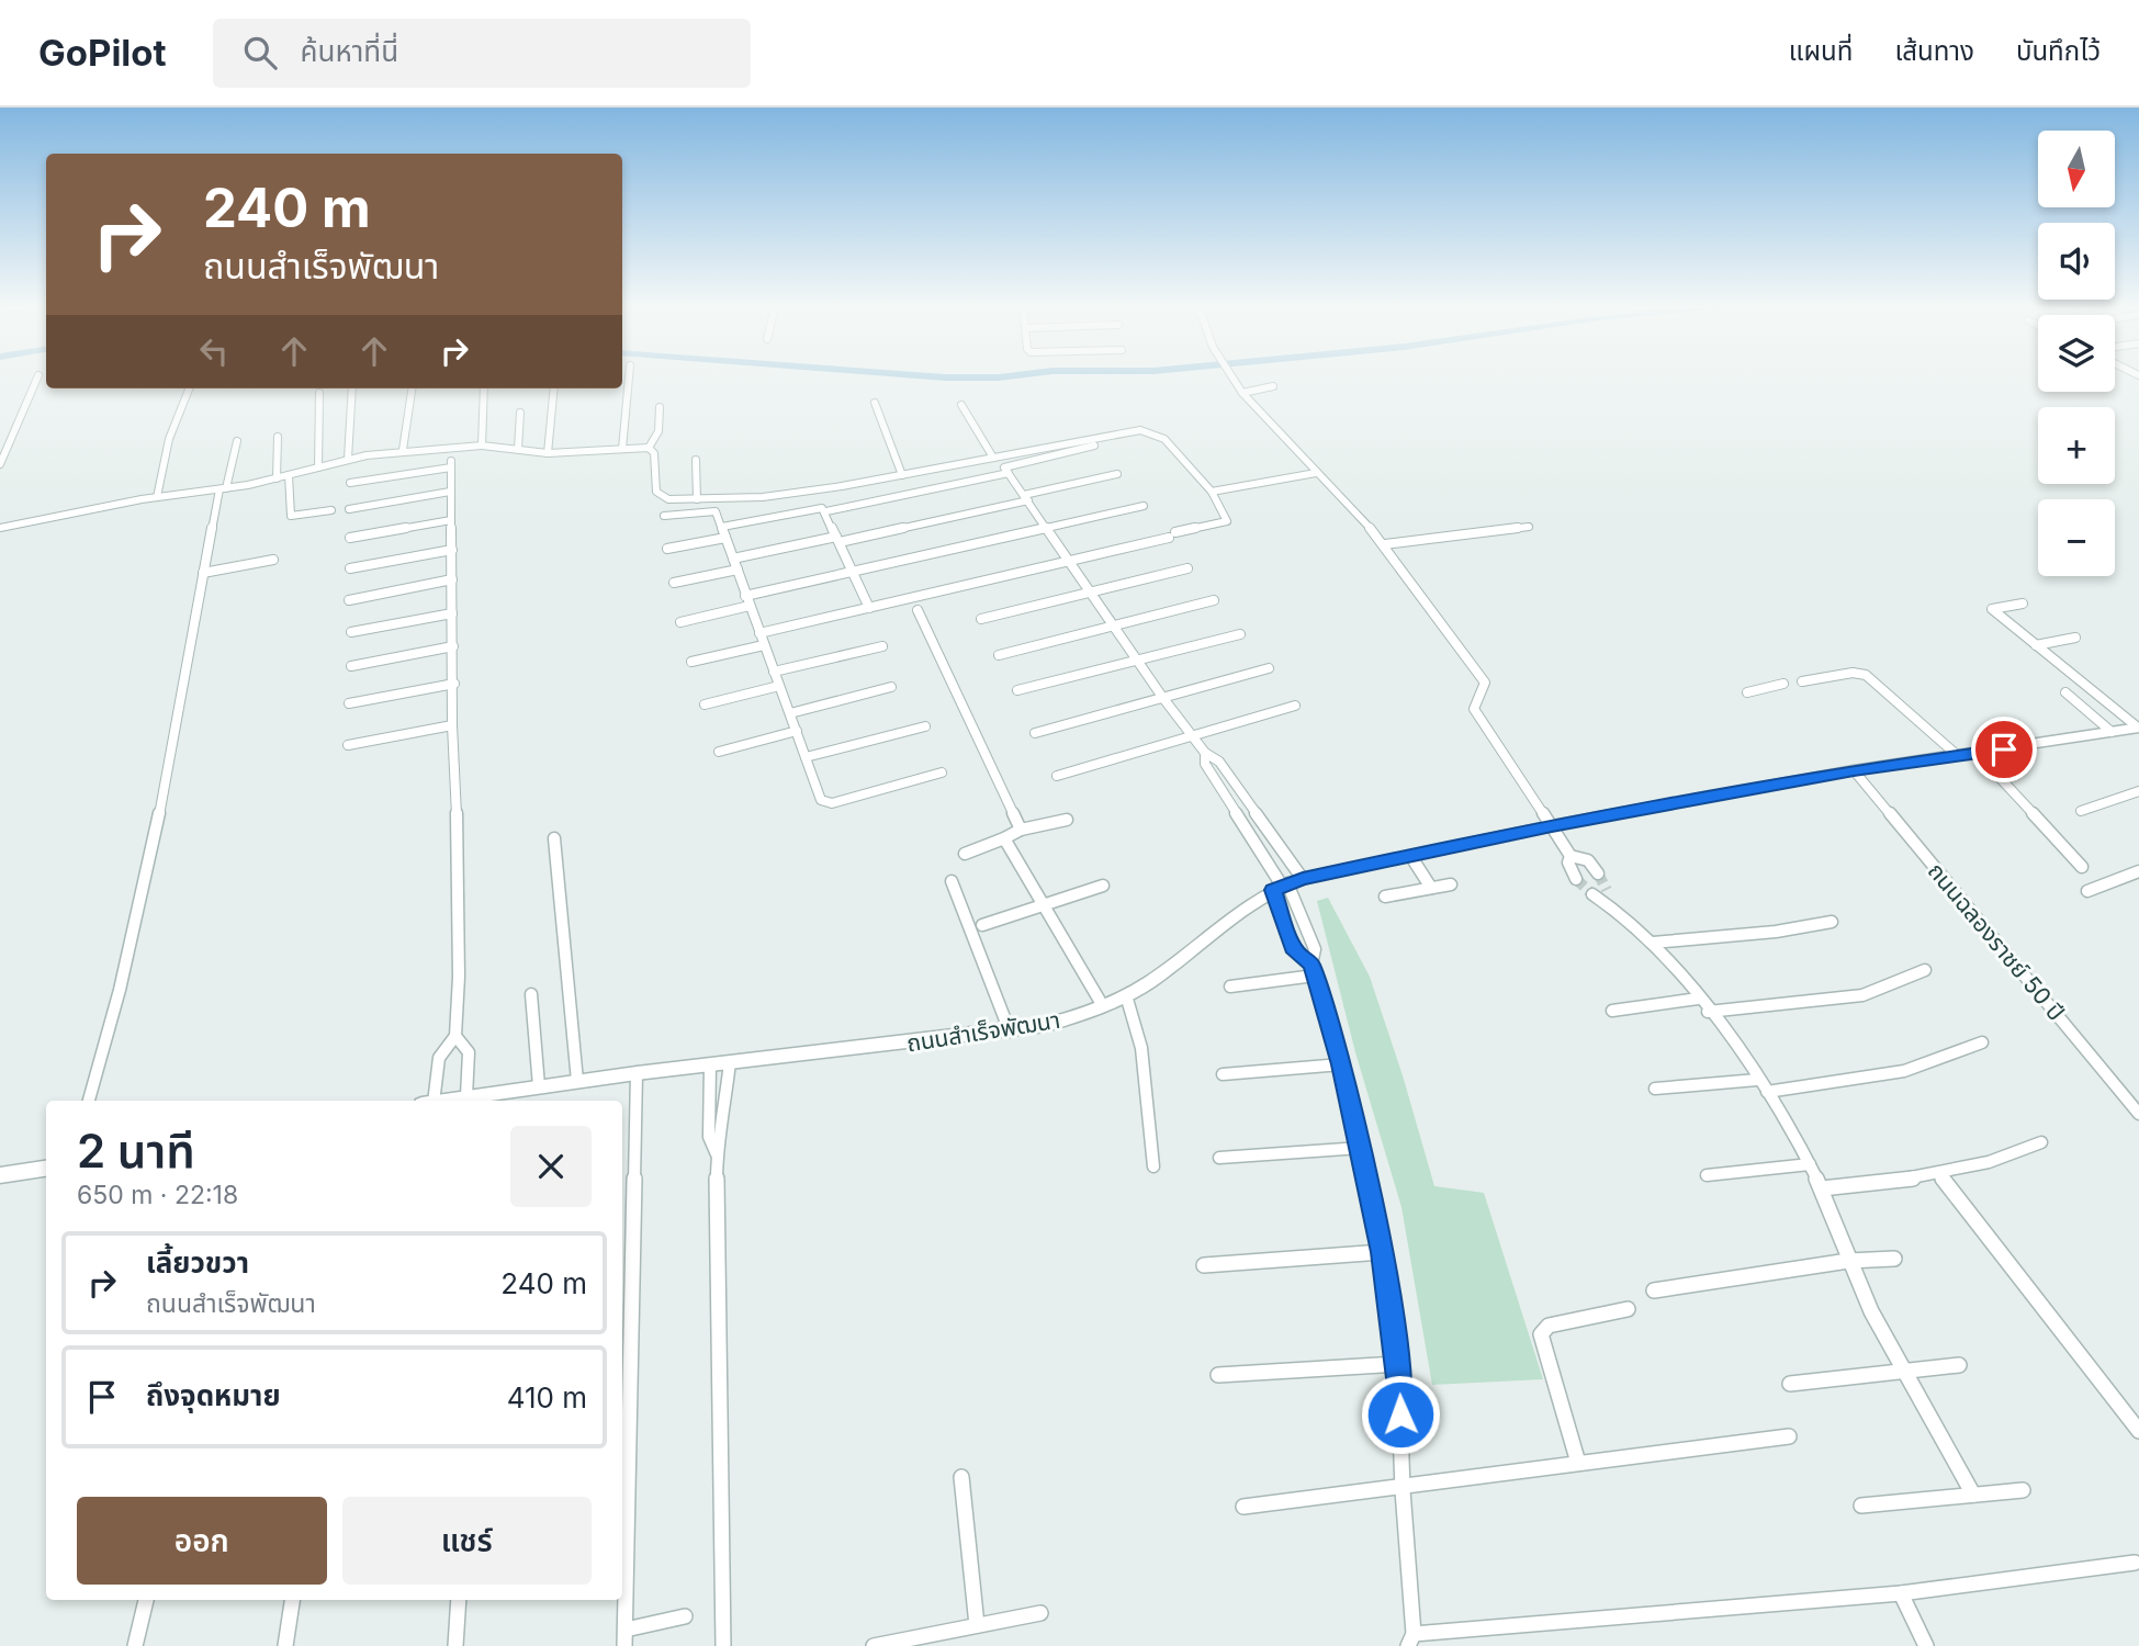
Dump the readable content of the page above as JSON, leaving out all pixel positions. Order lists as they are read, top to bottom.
{
  "streets": {
    "street": ["ถนนฉลองราชย์ 50 ปี", "ถนนสำเร็จพัฒนา"]
  },
  "crossings": [
    ["ถนนฉลองราชย์ 50 ปี", "ถนนสำเร็จพัฒนา"]
  ],
  "north": "bottom",
  "page": {
    "header": "GoPilot",
    "search": "ค้นหาที่นี่",
    "nav": ["แผนที่", "เส้นทาง", "บันทึกไว้"],
    "map_buttons": ["+", "−"],
    "turn": ["240 m", "ถนนสำเร็จพัฒนา"],
    "heading": ["2 นาที", "650 m · 22:18"],
    "list": [
      {
        "name": "เลี้ยวขวา",
        "note": "ถนนสำเร็จพัฒนา",
        "value": "240 m"
      },
      {
        "name": "ถึงจุดหมาย",
        "value": "410 m"
      }
    ],
    "buttons": ["ออก", "แชร์"]
  }
}
